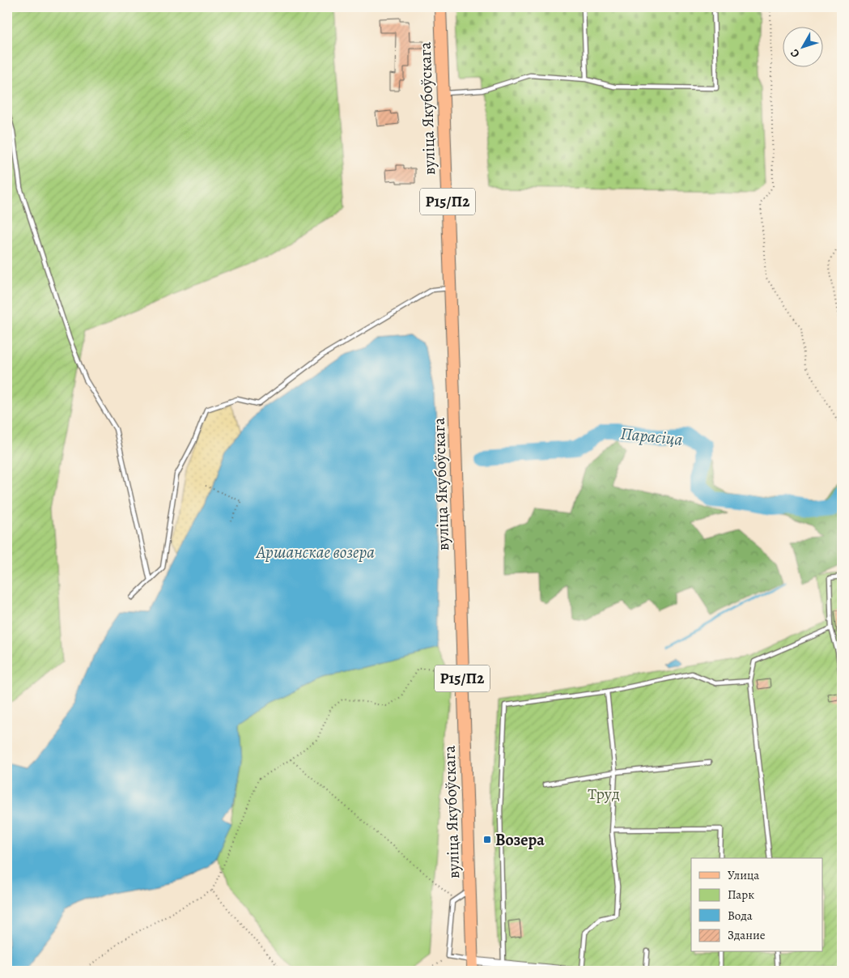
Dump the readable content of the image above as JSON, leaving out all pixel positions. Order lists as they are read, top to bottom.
{
  "streets": {
    "main road": ["вуліца Якубоўскага", "Р15/П2"]
  },
  "water": ["Парасіца", "Аршанскае возера"],
  "parks": ["Труд"],
  "places": {
    "transit": ["Возера"]
  },
  "legend": [
    "Улица",
    "Парк",
    "Вода",
    "Здание"
  ],
  "north": "bottom left"
}
